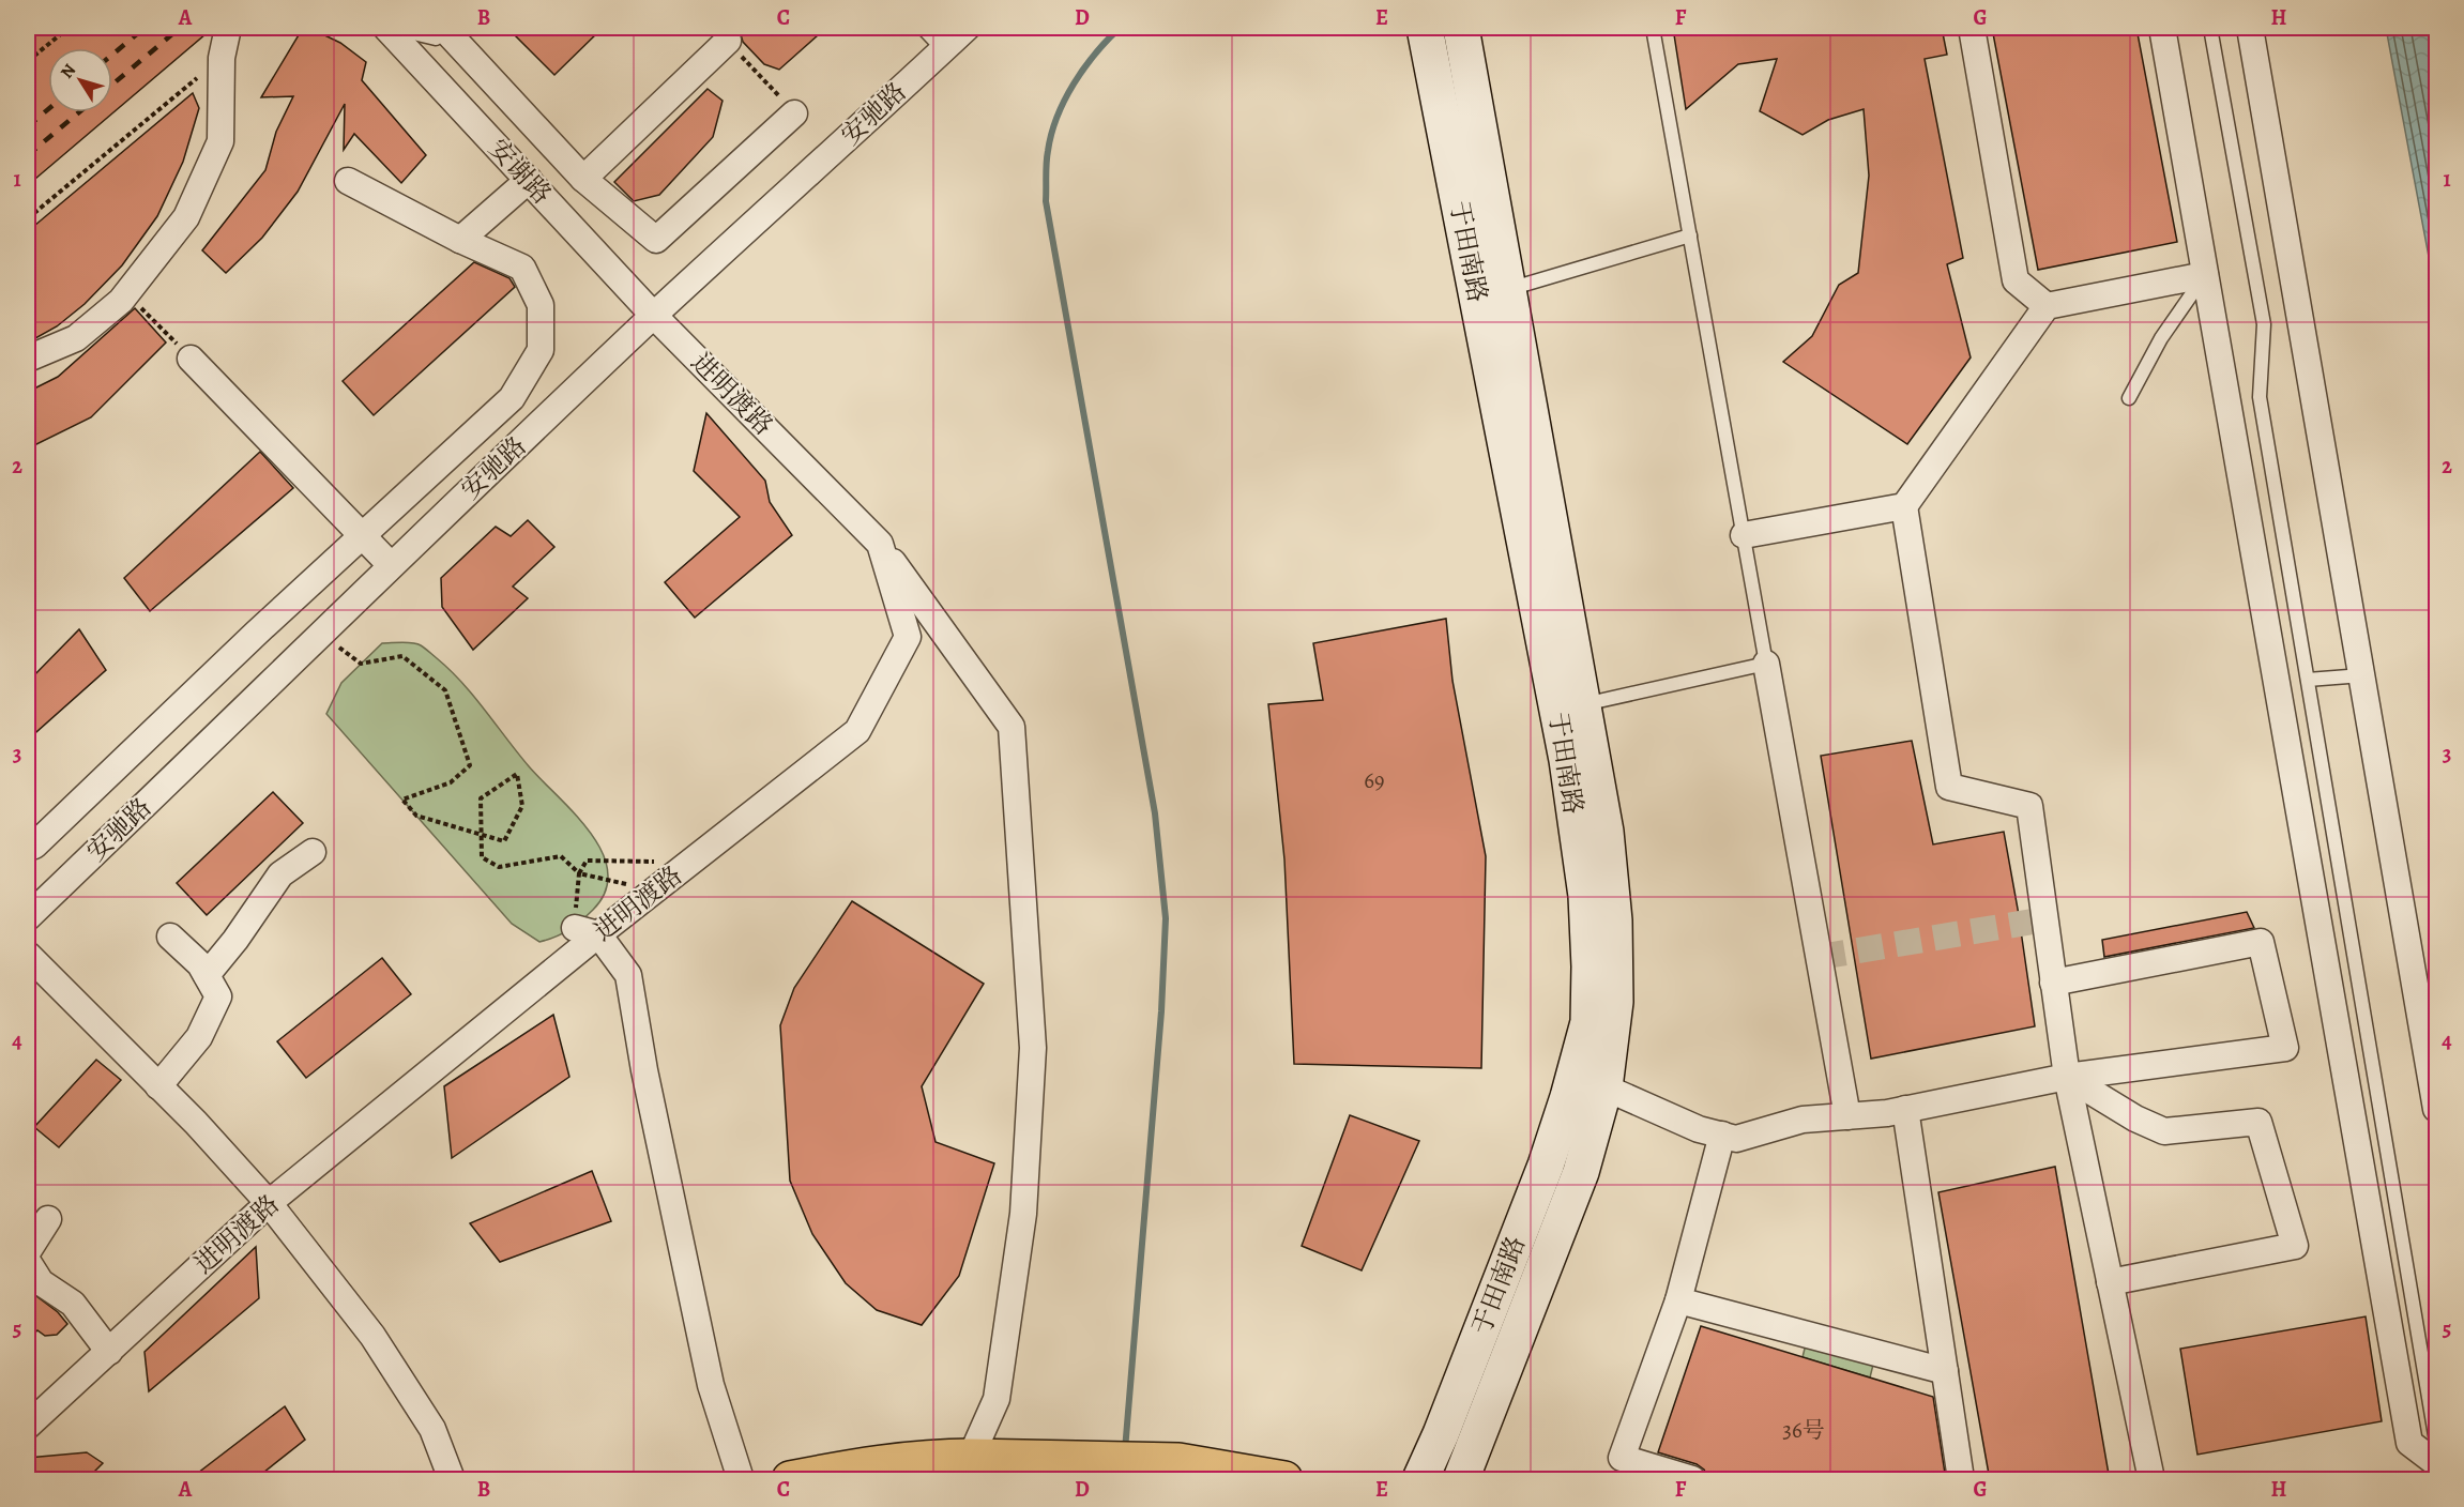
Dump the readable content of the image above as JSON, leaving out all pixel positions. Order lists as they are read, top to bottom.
{
  "streets": {
    "street": [
      "安驰路",
      "安谢路",
      "于田南路",
      "进明渡路"
    ]
  },
  "crossings": [
    ["安驰路", "安谢路"],
    ["安驰路", "进明渡路"],
    ["安谢路", "进明渡路"]
  ],
  "house_numbers": ["69", "36号"],
  "north": "top left",
  "grid": {
    "columns": [
      "A",
      "B",
      "C",
      "D",
      "E",
      "F",
      "G",
      "H"
    ],
    "rows": [
      "1",
      "2",
      "3",
      "4",
      "5"
    ]
  }
}
